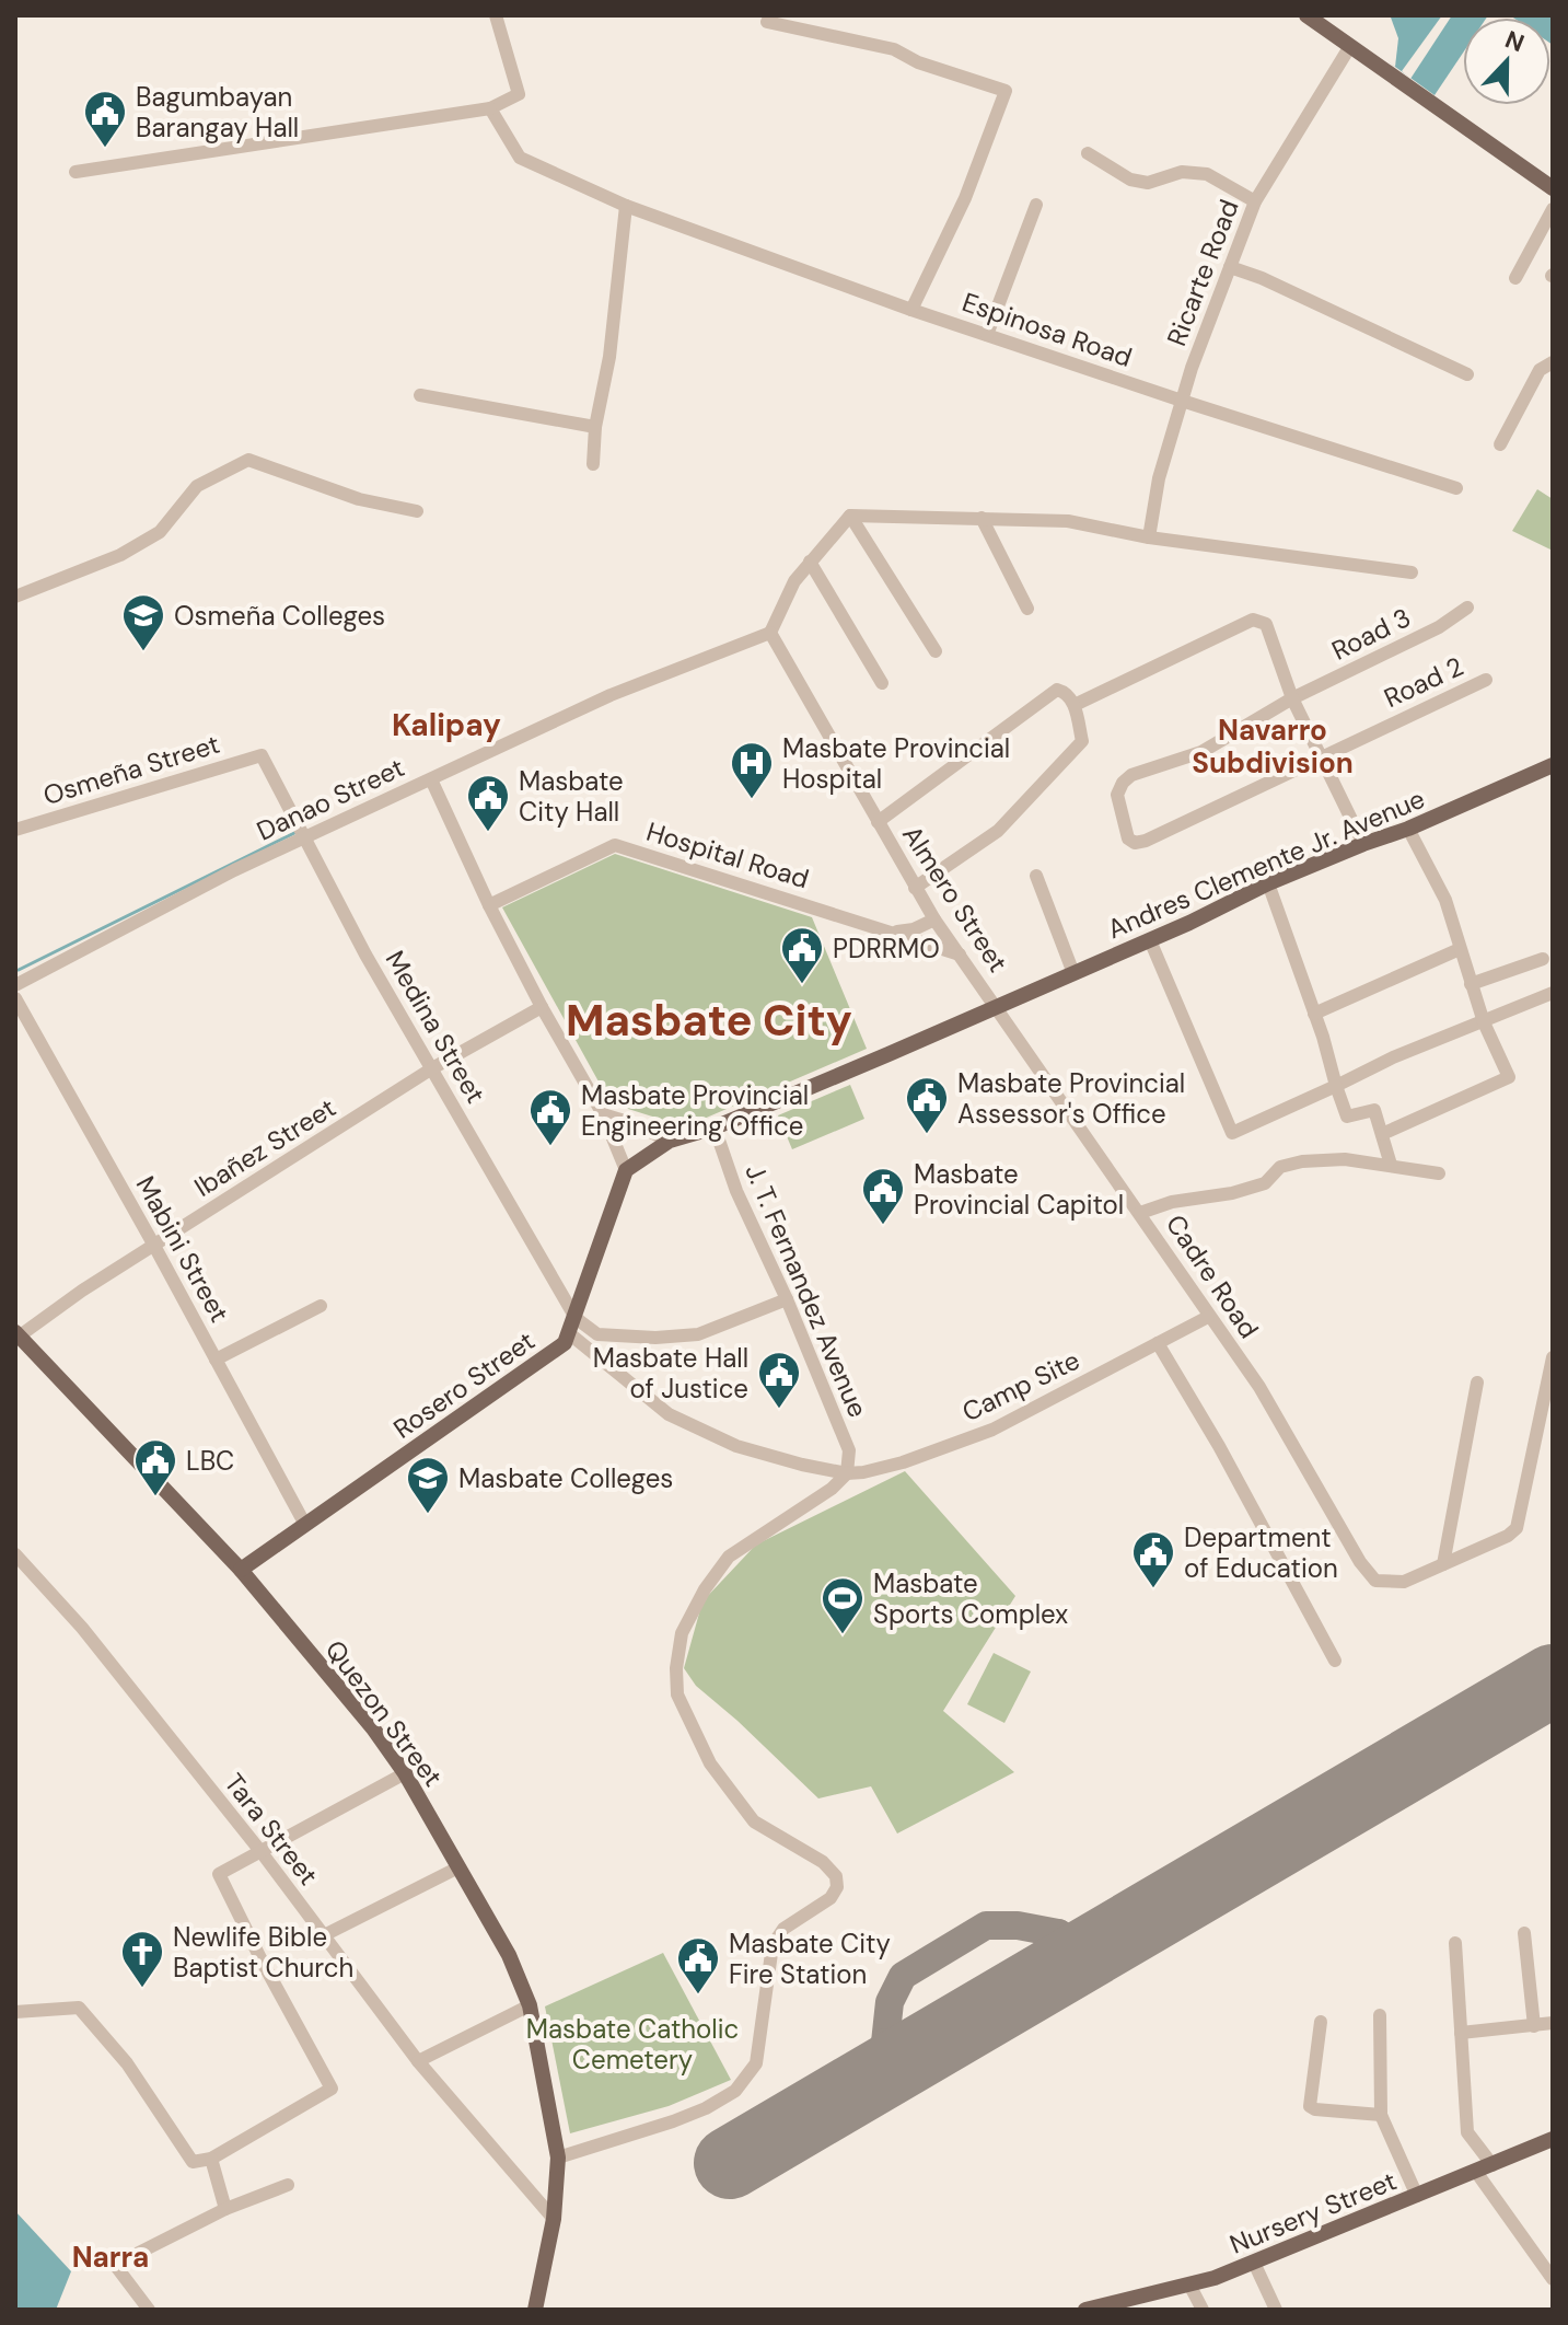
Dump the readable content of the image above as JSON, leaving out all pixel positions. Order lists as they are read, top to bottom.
{
  "streets": {
    "main road": [
      "Andres Clemente Jr. Avenue",
      "Rosero Street",
      "Quezon Street",
      "Nursery Street"
    ],
    "street": [
      "Ricarte Road",
      "Espinosa Road",
      "Road 3",
      "Road 2",
      "Osmeña Street",
      "Danao Street",
      "Hospital Road",
      "Almero Street",
      "Medina Street",
      "Ibañez Street",
      "Mabini Street",
      "Cadre Road",
      "J. T. Fernandez Avenue",
      "Camp Site",
      "Tara Street"
    ]
  },
  "crossings": [
    ["Ricarte Road", "Espinosa Road"],
    ["Road 3", "Road 2"],
    ["Osmeña Street", "Medina Street"],
    ["Danao Street", "Almero Street"],
    ["Danao Street", "Medina Street"],
    ["Hospital Road", "Almero Street"],
    ["Andres Clemente Jr. Avenue", "Almero Street"],
    ["Andres Clemente Jr. Avenue", "Cadre Road"],
    ["Andres Clemente Jr. Avenue", "J. T. Fernandez Avenue"],
    ["Andres Clemente Jr. Avenue", "Rosero Street"],
    ["Almero Street", "Cadre Road"],
    ["Medina Street", "Ibañez Street"],
    ["Medina Street", "Rosero Street"],
    ["Ibañez Street", "Mabini Street"],
    ["Ibañez Street", "Quezon Street"],
    ["Mabini Street", "Rosero Street"],
    ["Cadre Road", "Camp Site"],
    ["J. T. Fernandez Avenue", "Camp Site"],
    ["Rosero Street", "Quezon Street"],
    ["Quezon Street", "Tara Street"]
  ],
  "districts": [
    "Kalipay",
    "Navarro Subdivision",
    "Masbate City",
    "Narra"
  ],
  "parks": ["Masbate Catholic Cemetery"],
  "places": {
    "public building": [
      "Bagumbayan Barangay Hall",
      "Masbate City Hall",
      "PDRRMO",
      "Masbate Provincial Assessor's Office",
      "Masbate Provincial Engineering Office",
      "Masbate Provincial Capitol",
      "Masbate Hall of Justice",
      "LBC",
      "Department of Education",
      "Masbate City Fire Station"
    ],
    "school or university": ["Osmeña Colleges", "Masbate Colleges"],
    "hospital": ["Masbate Provincial Hospital"],
    "sports": ["Masbate Sports Complex"],
    "church": ["Newlife Bible Baptist Church"]
  },
  "north": "top"
}
